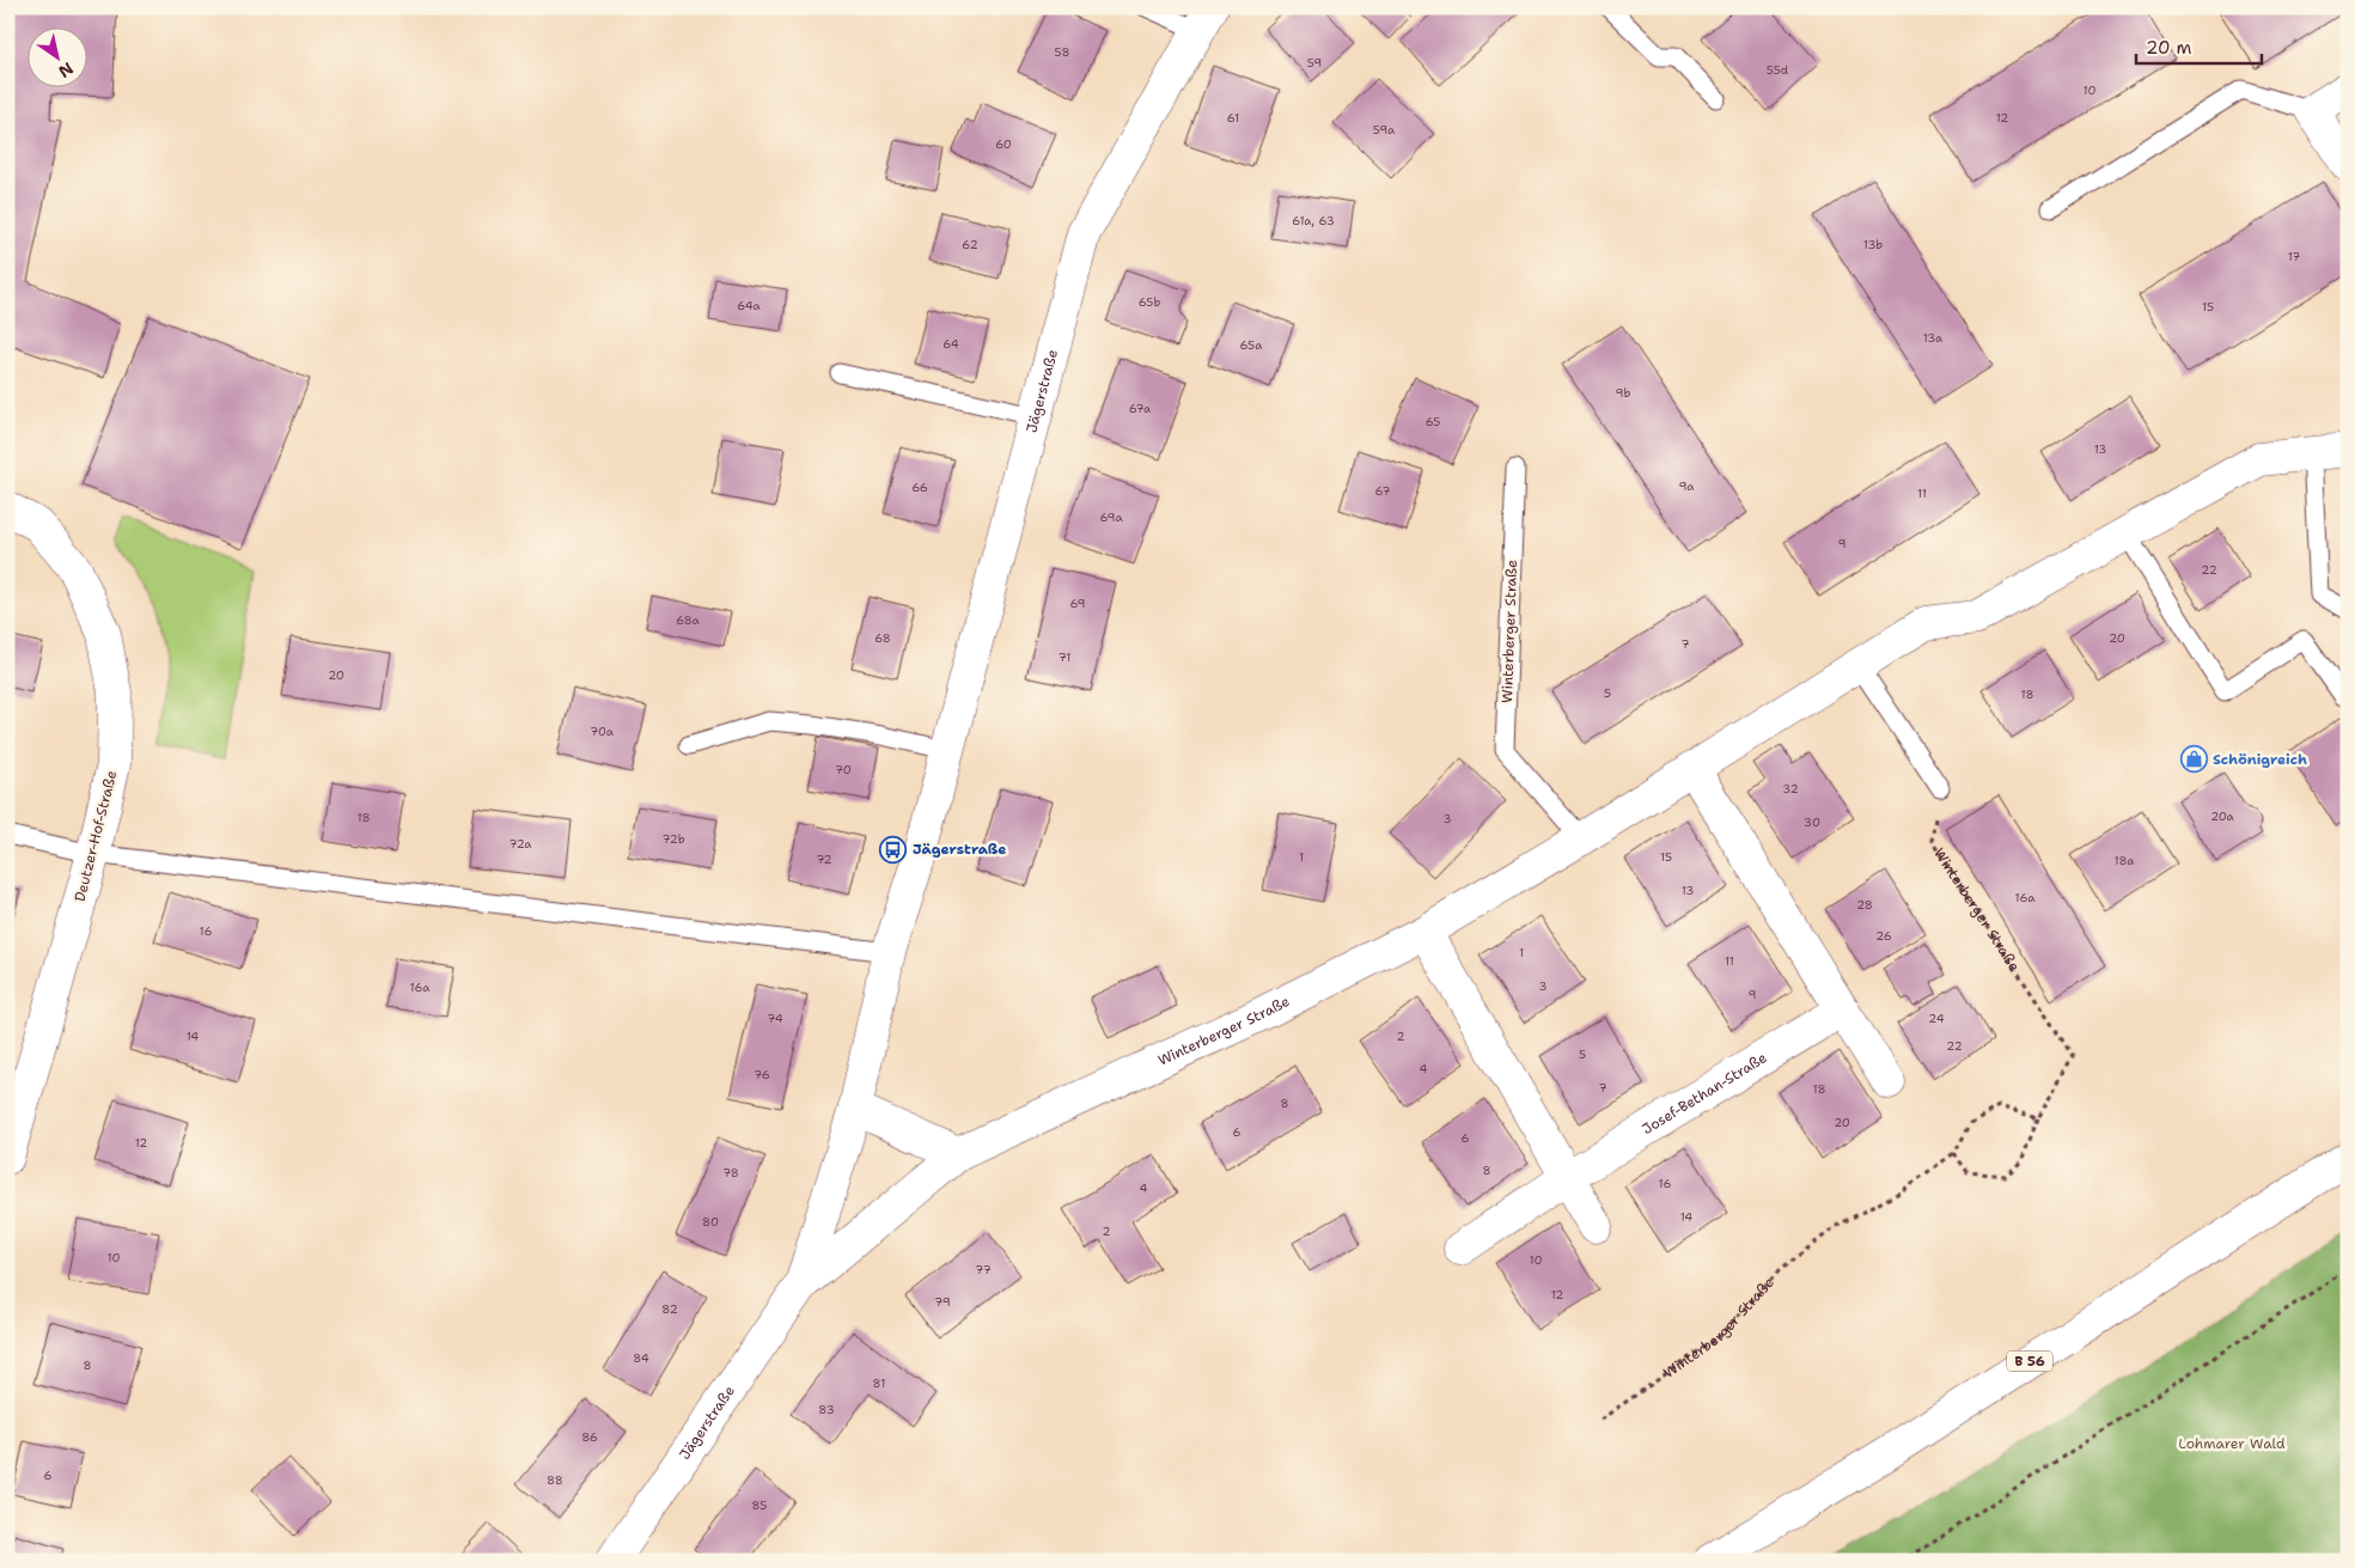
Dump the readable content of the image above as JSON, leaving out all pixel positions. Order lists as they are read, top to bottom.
{
  "streets": {
    "street": [
      "Jägerstraße",
      "Winterberger Straße",
      "Deutzer-Hof-Straße",
      "Josef-Bethan-Straße",
      "B 56"
    ]
  },
  "crossings": [
    ["Jägerstraße", "Winterberger Straße"]
  ],
  "parks": ["Lohmarer Wald"],
  "places": {
    "shop": ["Schönigreich"],
    "bus stop": ["Jägerstraße"]
  },
  "house_numbers": [
    "58",
    "59",
    "55d",
    "10",
    "61",
    "12",
    "59a",
    "60",
    "61a, 63",
    "62",
    "13b",
    "17",
    "65b",
    "64a",
    "15",
    "13a",
    "64",
    "65a",
    "9b",
    "67a",
    "65",
    "13",
    "9a",
    "66",
    "67",
    "11",
    "69a",
    "9",
    "22",
    "69",
    "68a",
    "68",
    "20",
    "7",
    "71",
    "20",
    "5",
    "18",
    "70a",
    "70",
    "32",
    "20a",
    "18",
    "3",
    "30",
    "72b",
    "72a",
    "1",
    "15",
    "72",
    "18a",
    "13",
    "16a",
    "28",
    "16",
    "26",
    "1",
    "11",
    "3",
    "16a",
    "9",
    "74",
    "24",
    "14",
    "2",
    "22",
    "5",
    "4",
    "76",
    "7",
    "18",
    "8",
    "20",
    "6",
    "6",
    "12",
    "8",
    "78",
    "16",
    "4",
    "14",
    "80",
    "2",
    "10",
    "10",
    "77",
    "12",
    "79",
    "82",
    "84",
    "8",
    "81",
    "83",
    "86",
    "6",
    "88",
    "85"
  ],
  "scale_bar": "20 m",
  "north": "bottom right"
}
